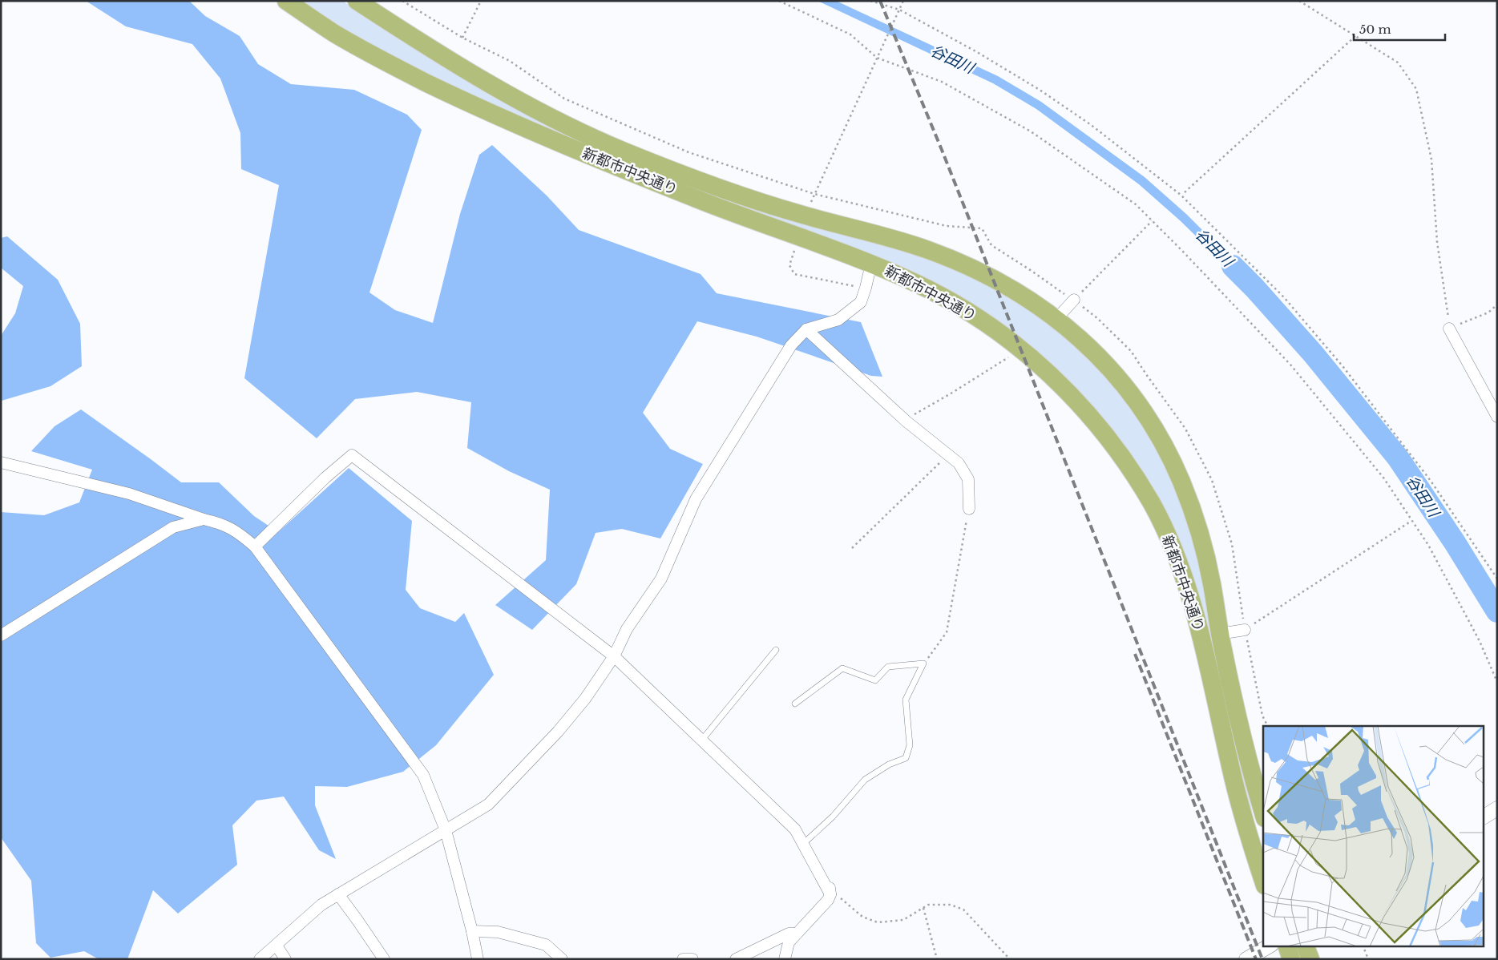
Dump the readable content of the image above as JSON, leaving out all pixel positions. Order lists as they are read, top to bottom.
{
  "streets": {
    "main road": ["新都市中央通り"]
  },
  "water": ["谷田川"],
  "scale_bar": "50 m"
}
